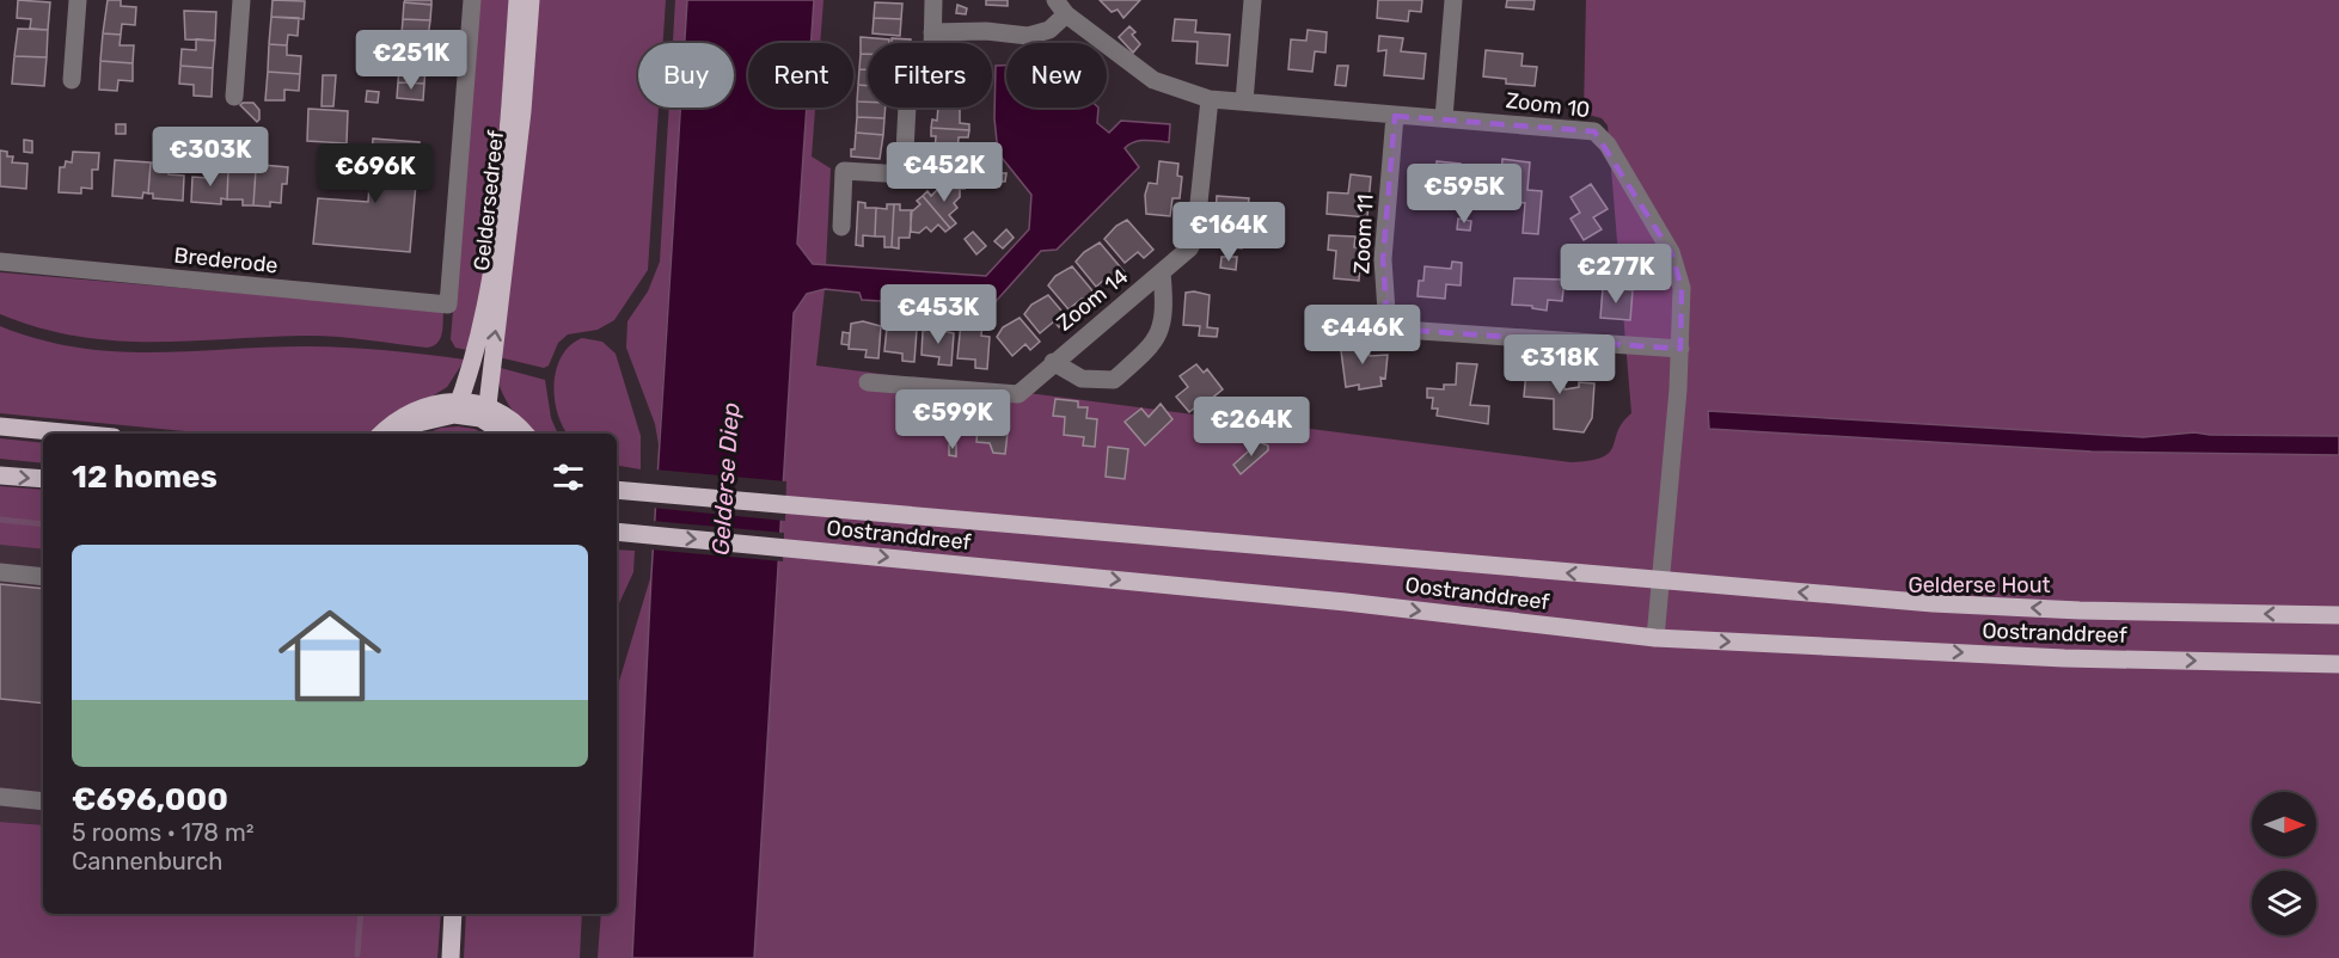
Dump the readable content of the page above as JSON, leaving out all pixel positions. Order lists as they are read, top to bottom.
{
  "streets": {
    "main road": ["Geldersedreef", "Oostranddreef"],
    "street": [
      "Zoom 10",
      "Zoom 11",
      "Brederode",
      "Zoom 14"
    ]
  },
  "crossings": [
    ["Zoom 10", "Zoom 11"],
    ["Zoom 10", "Zoom 14"],
    ["Zoom 10", "Oostranddreef"]
  ],
  "water": ["Gelderse Diep"],
  "parks": ["Gelderse Hout"],
  "north": "right",
  "page": {
    "price": [
      "€251K",
      "€303K",
      "€452K",
      "€696K",
      "€595K",
      "€164K",
      "€277K",
      "€453K",
      "€446K",
      "€318K",
      "€599K",
      "€264K"
    ],
    "chip": [
      "Buy",
      "Rent",
      "Filters",
      "New"
    ],
    "heading": "12 homes",
    "list": [
      {
        "name": "€696,000",
        "note": "5 rooms · 178 m² · Cannenburch"
      }
    ]
  }
}
